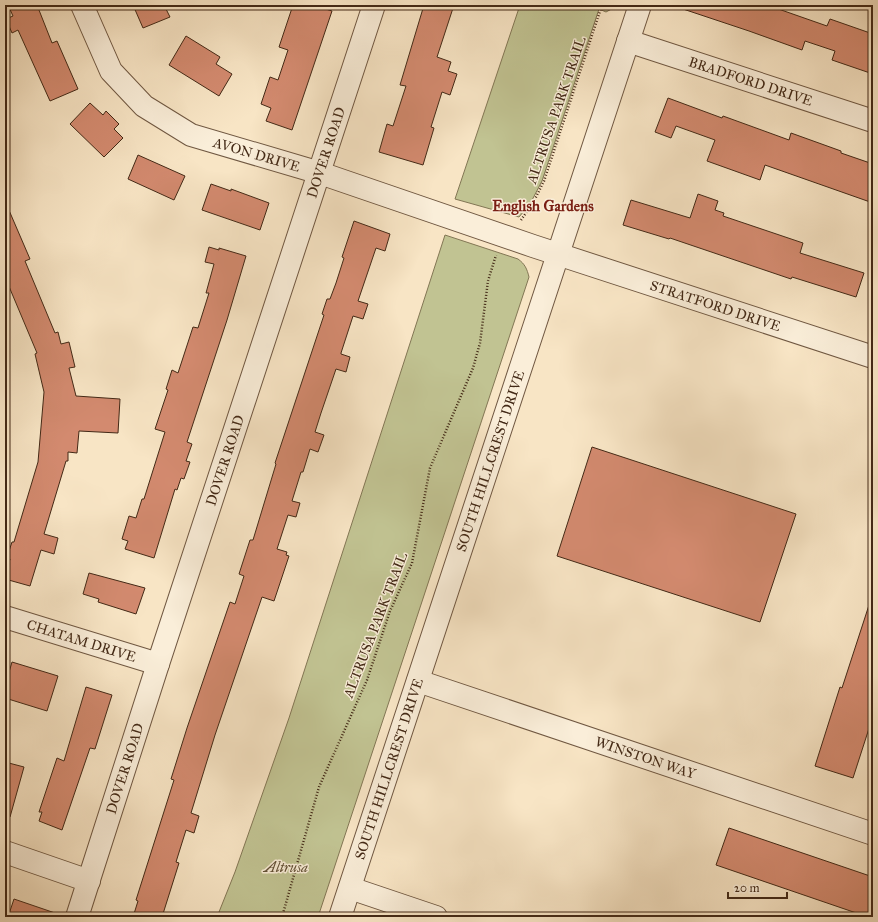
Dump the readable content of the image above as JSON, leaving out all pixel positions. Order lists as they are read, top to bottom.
{
  "streets": {
    "street": [
      "BRADFORD DRIVE",
      "DOVER ROAD",
      "AVON DRIVE",
      "STRATFORD DRIVE",
      "SOUTH HILLCREST DRIVE",
      "CHATAM DRIVE",
      "WINSTON WAY"
    ],
    "path": ["ALTRUSA PARK TRAIL"]
  },
  "crossings": [
    ["BRADFORD DRIVE", "SOUTH HILLCREST DRIVE"],
    ["ALTRUSA PARK TRAIL", "AVON DRIVE"],
    ["DOVER ROAD", "AVON DRIVE"],
    ["DOVER ROAD", "CHATAM DRIVE"],
    ["AVON DRIVE", "STRATFORD DRIVE"],
    ["AVON DRIVE", "SOUTH HILLCREST DRIVE"],
    ["STRATFORD DRIVE", "SOUTH HILLCREST DRIVE"],
    ["SOUTH HILLCREST DRIVE", "WINSTON WAY"]
  ],
  "districts": ["English Gardens"],
  "parks": ["Altrusa"],
  "scale_bar": "20 m"
}
